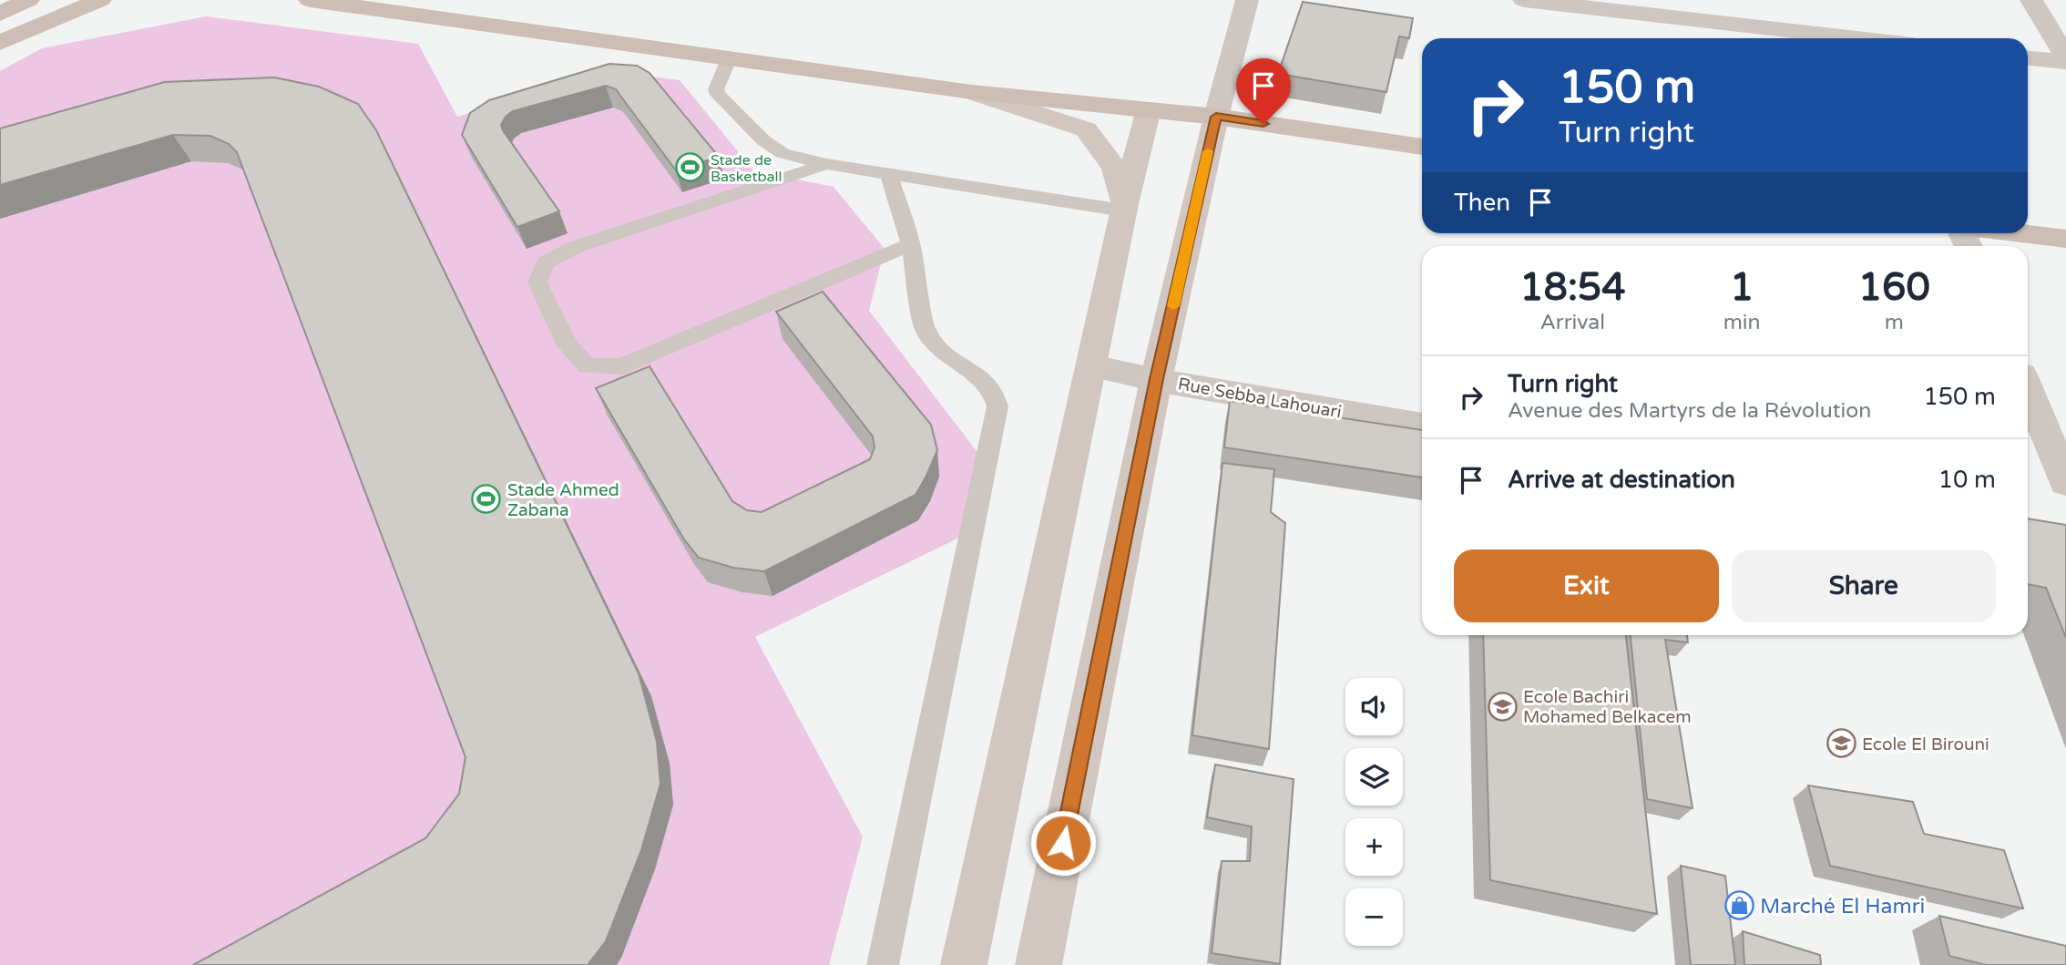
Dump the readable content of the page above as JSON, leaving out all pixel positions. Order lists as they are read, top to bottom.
{
  "streets": {
    "street": ["Rue Sebba Lahouari"]
  },
  "places": {
    "sports": ["Stade de Basketball", "Stade Ahmed Zabana"],
    "school or university": ["Ecole Bachiri Mohamed Belkacem", "Ecole El Birouni"],
    "shop": ["Marché El Hamri"]
  },
  "page": {
    "turn": ["150 m", "Turn right"],
    "then": "Then",
    "eta": [
      "18:54",
      "Arrival",
      "1",
      "min",
      "160",
      "m"
    ],
    "list": [
      {
        "name": "Turn right",
        "note": "Avenue des Martyrs de la Révolution",
        "value": "150 m"
      },
      {
        "name": "Arrive at destination",
        "value": "10 m"
      }
    ],
    "buttons": ["Exit", "Share"],
    "map_buttons": ["+", "−"]
  }
}
